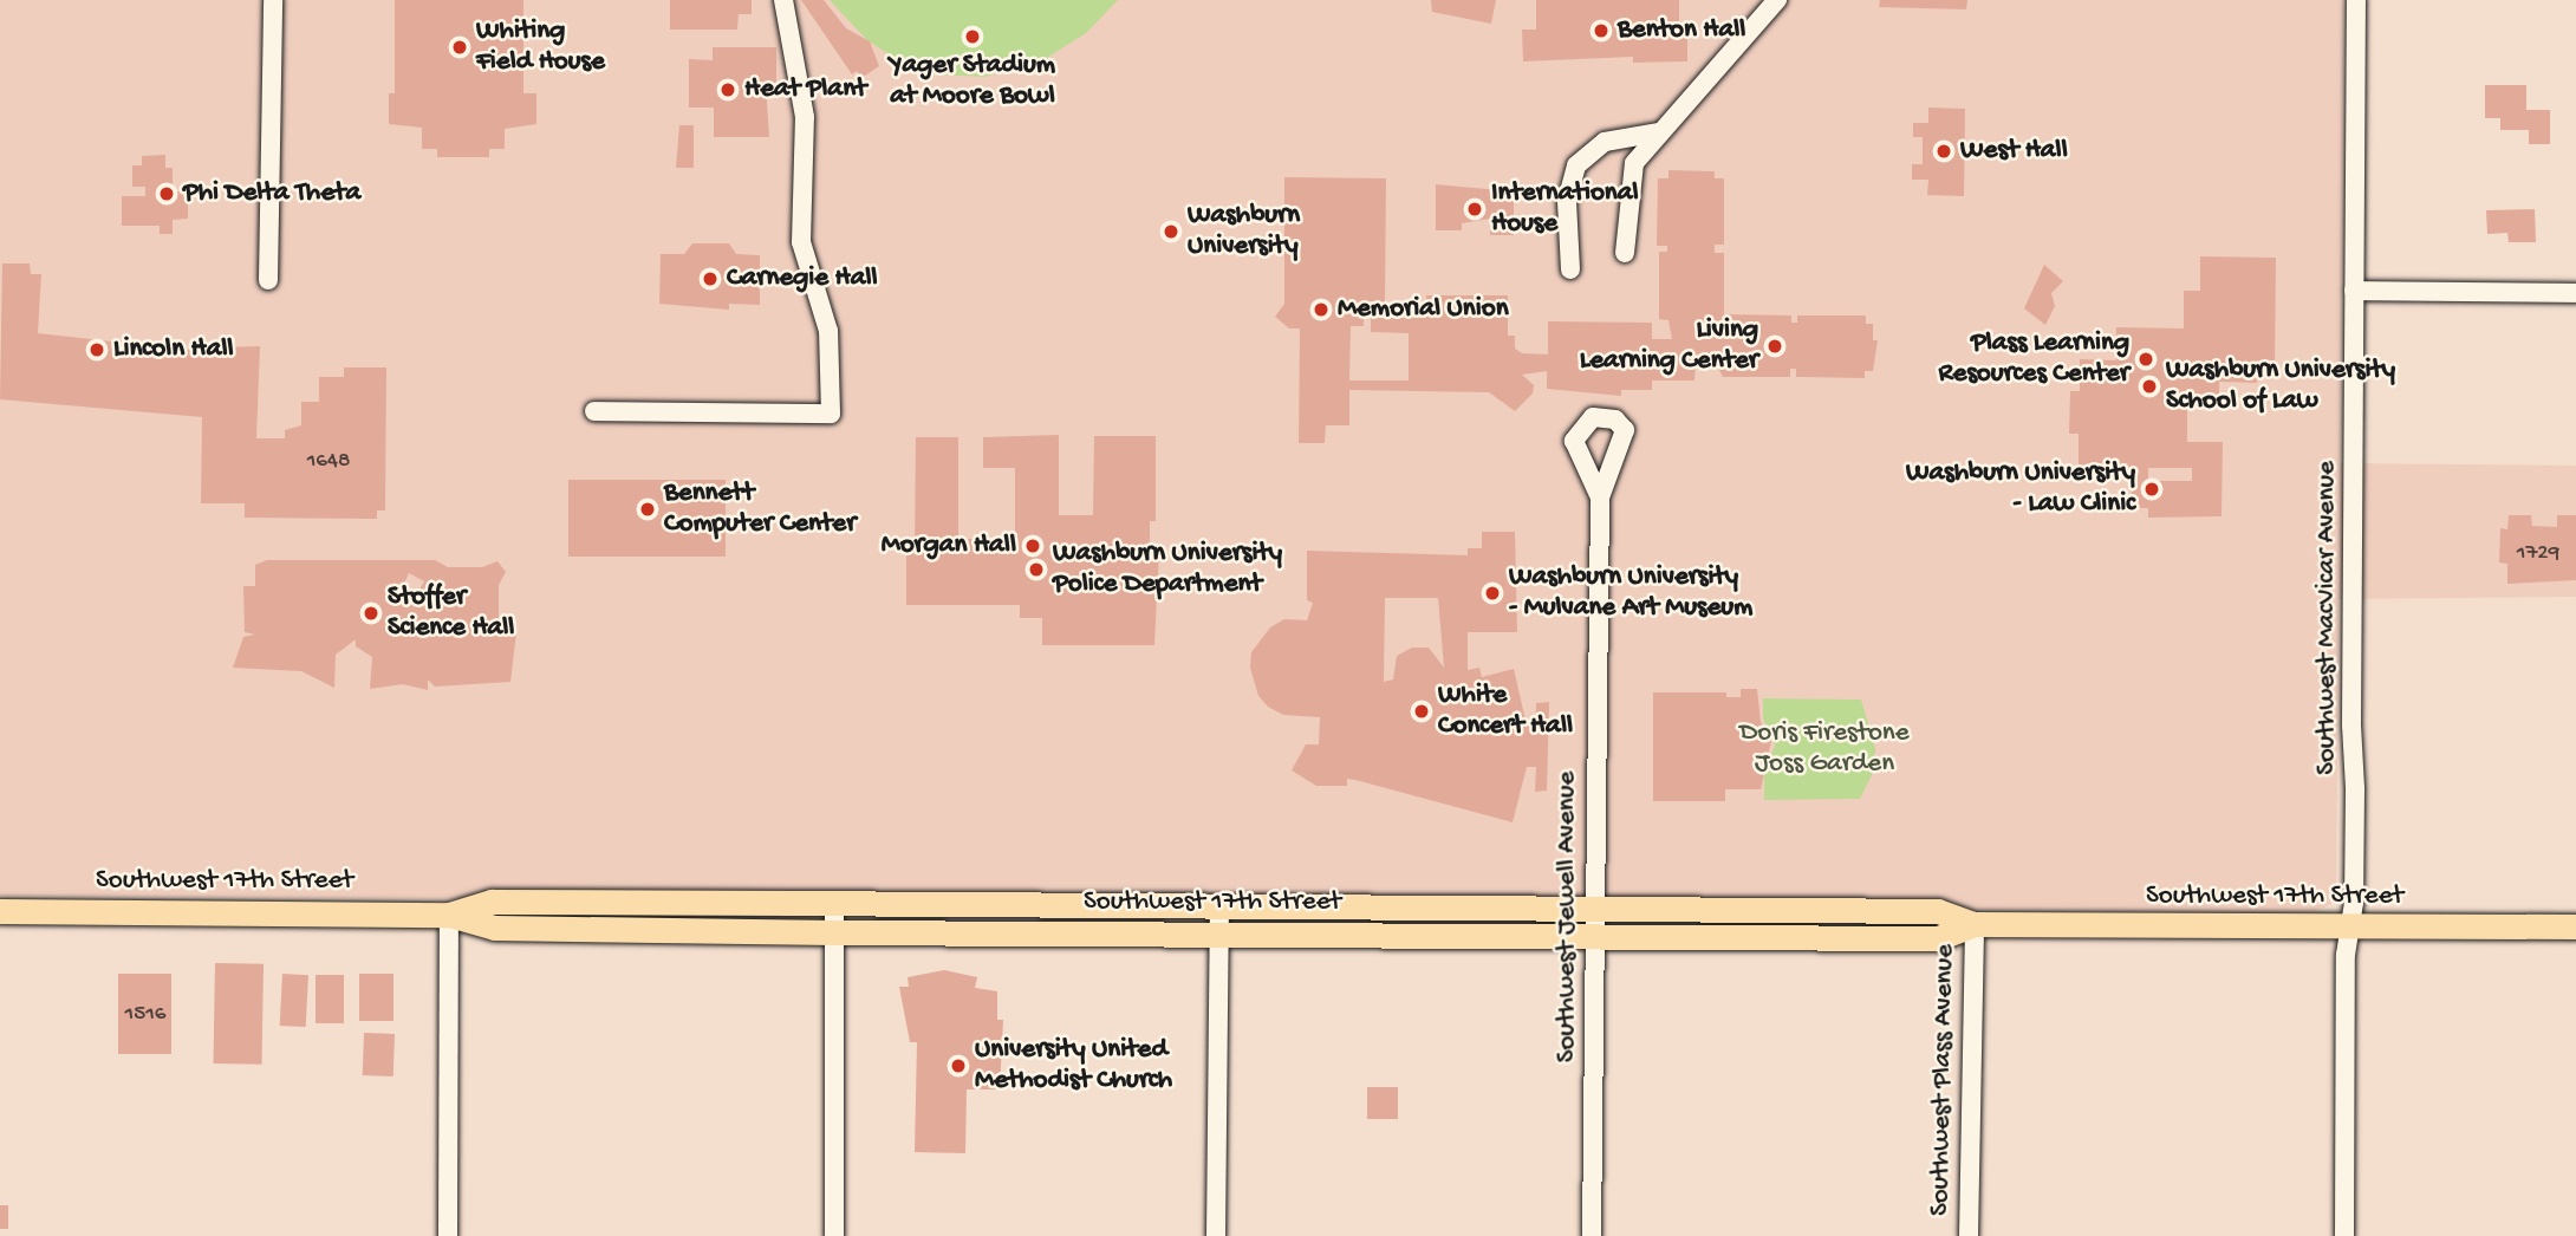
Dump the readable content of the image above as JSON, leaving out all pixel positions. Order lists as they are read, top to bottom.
{
  "streets": {
    "main road": ["Southwest 17th Street"],
    "street": ["Southwest MacVicar Avenue", "Southwest Jewell Avenue", "Southwest Plass Avenue"]
  },
  "crossings": [
    ["Southwest MacVicar Avenue", "Southwest 17th Street"],
    ["Southwest 17th Street", "Southwest Jewell Avenue"],
    ["Southwest 17th Street", "Southwest Plass Avenue"]
  ],
  "parks": ["Doris Firestone Joss Garden"],
  "places": [
    "Benton Hall",
    "Yager Stadium at Moore Bowl",
    "Whiting Field House",
    "Heat Plant",
    "West Hall",
    "Phi Delta Theta",
    "International House",
    "Washburn University",
    "Carnegie Hall",
    "Memorial Union",
    "Living Learning Center",
    "Lincoln Hall",
    "Plass Learning Resources Center",
    "Washburn University School of Law",
    "Washburn University - Law Clinic",
    "Bennett Computer Center",
    "Morgan Hall",
    "Washburn University Police Department",
    "Washburn University - Mulvane Art Museum",
    "Stoffer Science Hall",
    "White Concert Hall",
    "University United Methodist Church"
  ],
  "house_numbers": ["1648", "1729", "1516"]
}
